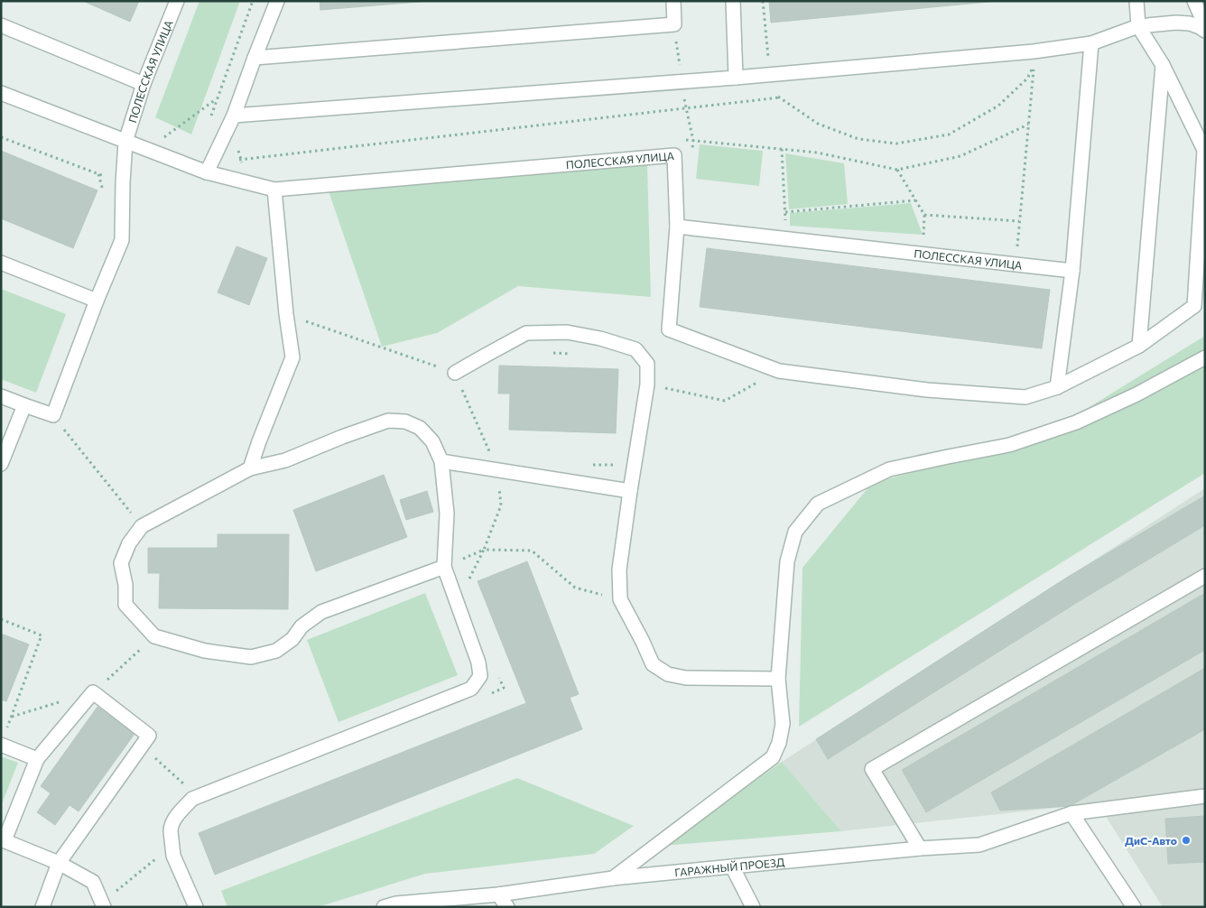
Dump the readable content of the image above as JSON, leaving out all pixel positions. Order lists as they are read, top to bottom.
{
  "streets": {
    "street": ["ПОЛЕССКАЯ УЛИЦА", "ГАРАЖНЫЙ ПРОЕЗД"]
  },
  "places": ["ДиС-Авто"]
}
